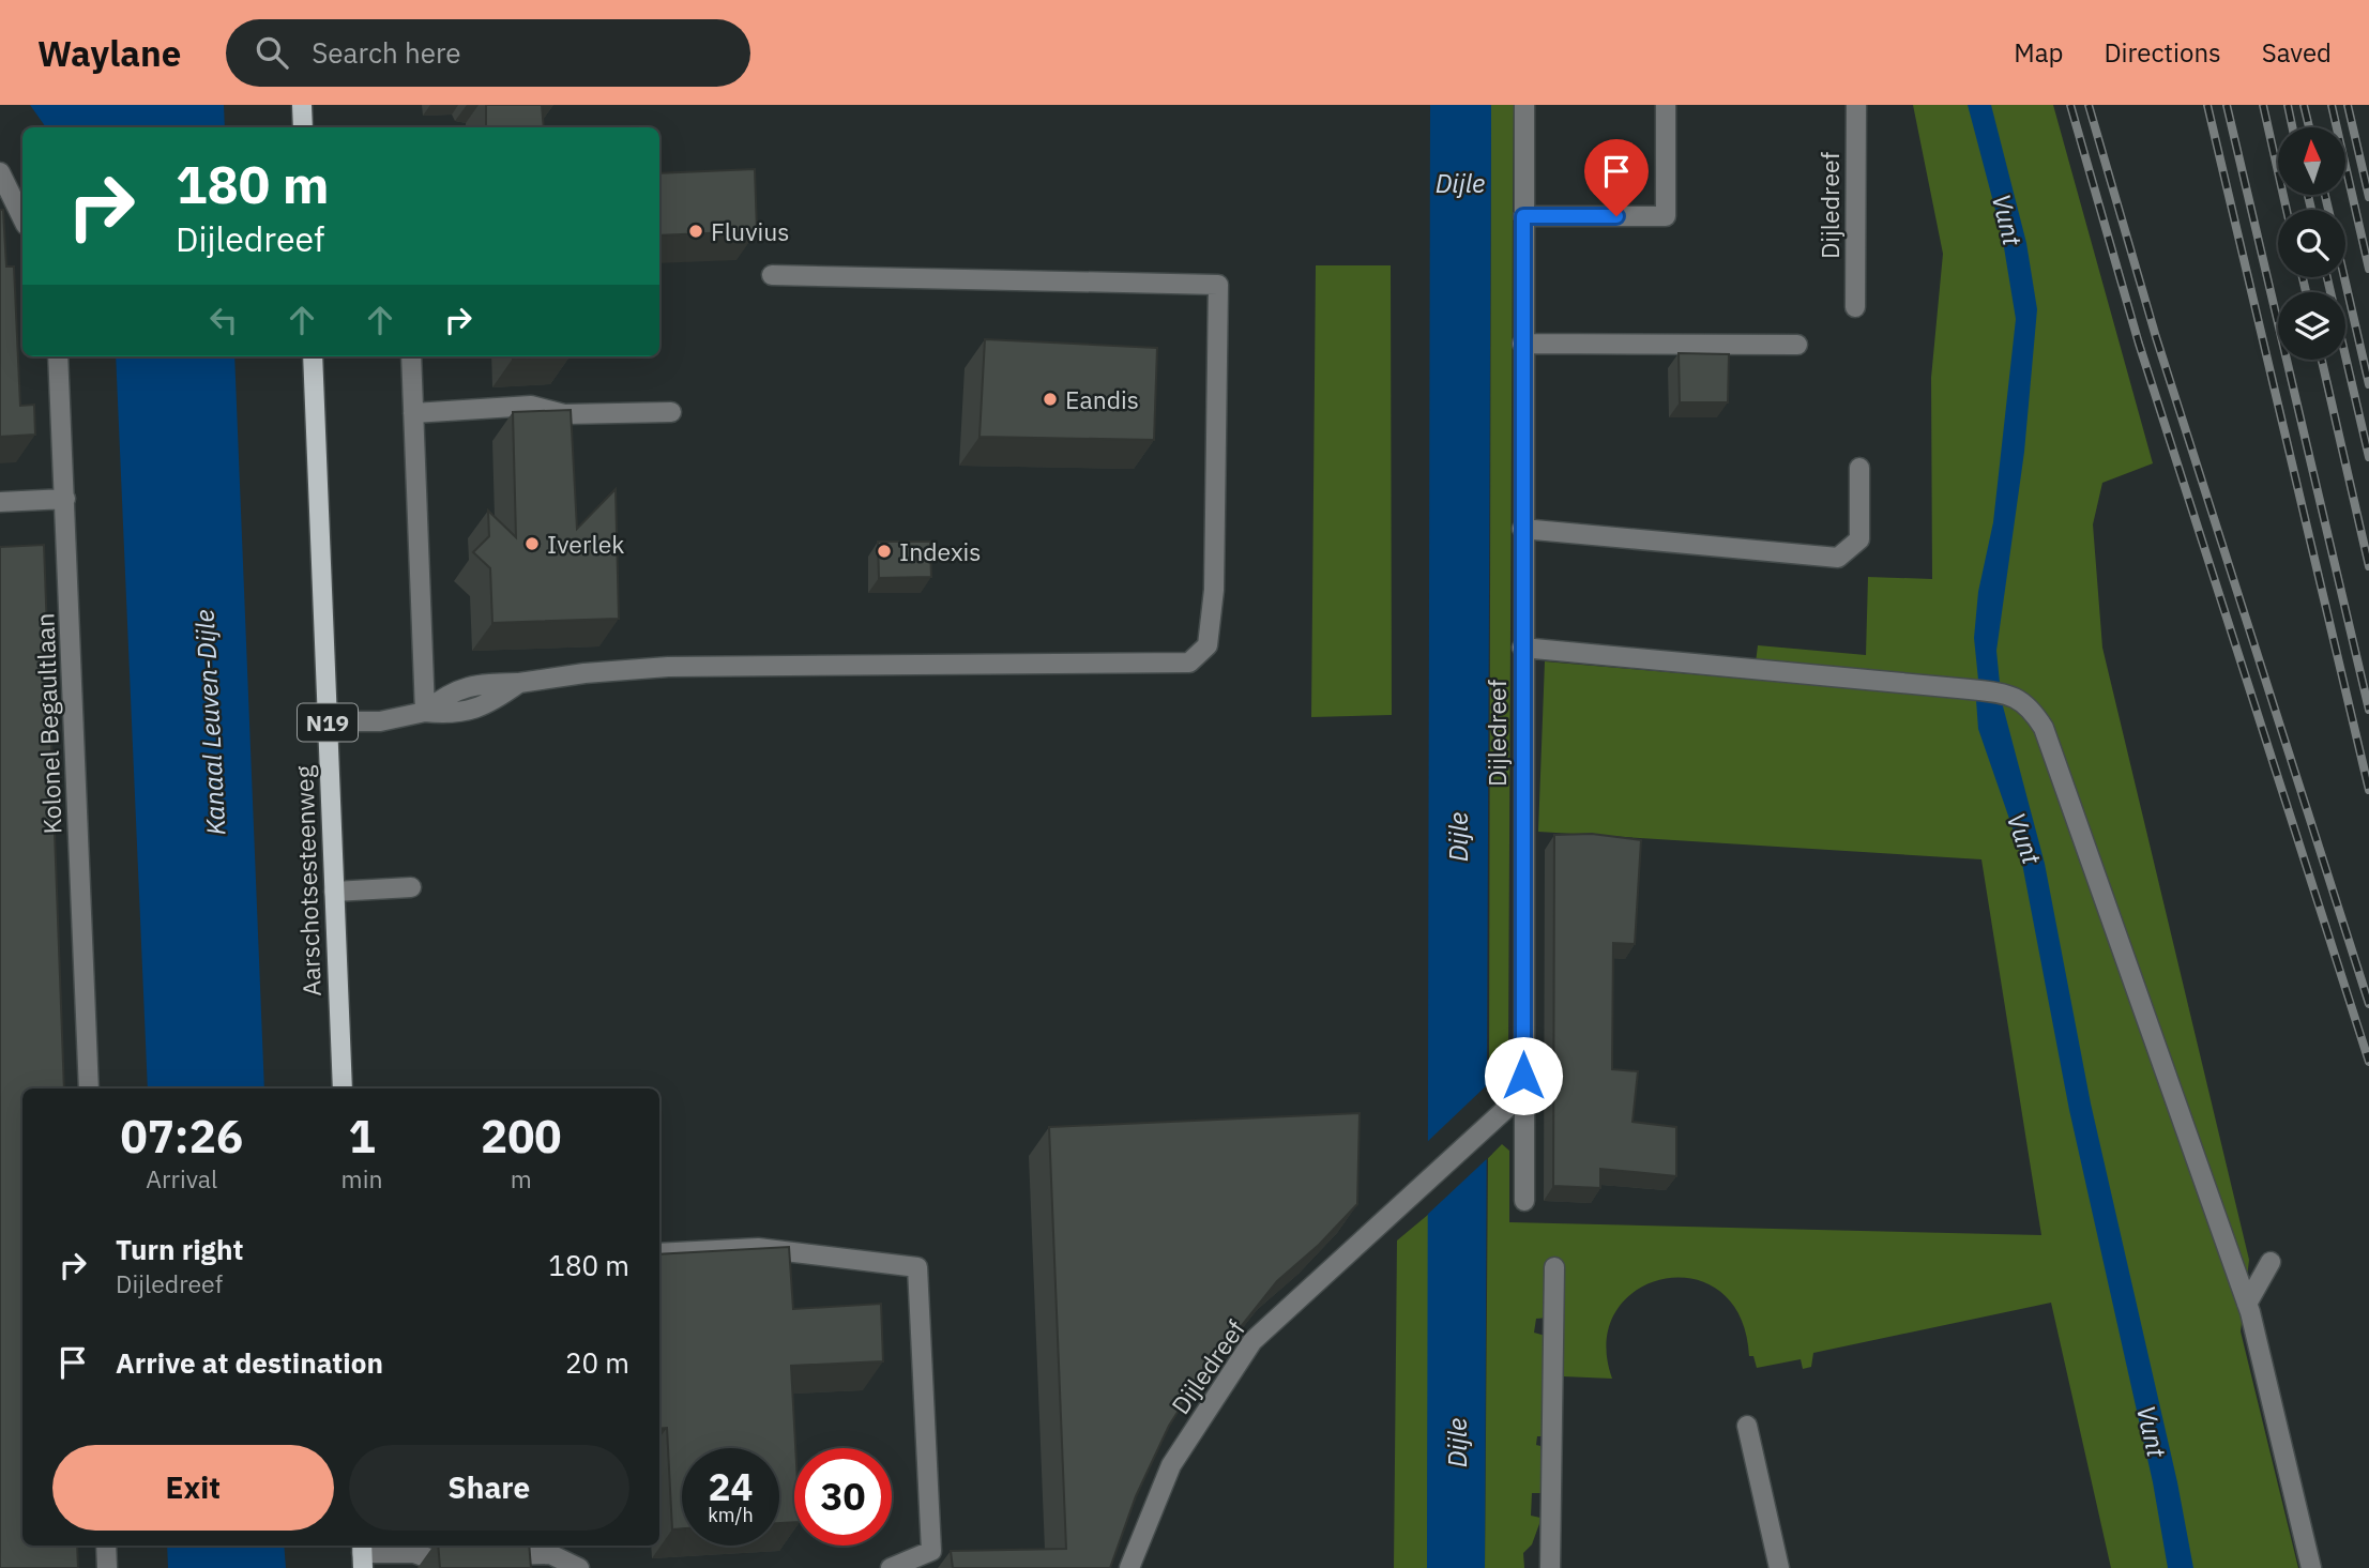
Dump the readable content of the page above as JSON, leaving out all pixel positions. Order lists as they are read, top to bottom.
{
  "streets": {
    "main road": ["N19", "Aarschotsesteenweg"],
    "street": ["Dijledreef", "Kolonel Begaultlaan"]
  },
  "water": ["Dijle", "Vunt", "Kanaal Leuven-Dijle"],
  "places": [
    "Fluvius",
    "Eandis",
    "Iverlek",
    "Indexis"
  ],
  "north": "top",
  "page": {
    "header": "Waylane",
    "search": "Search here",
    "nav": ["Map", "Directions", "Saved"],
    "turn": ["180 m", "Dijledreef"],
    "eta": [
      "07:26",
      "Arrival",
      "1",
      "min",
      "200",
      "m"
    ],
    "list": [
      {
        "name": "Turn right",
        "note": "Dijledreef",
        "value": "180 m"
      },
      {
        "name": "Arrive at destination",
        "value": "20 m"
      }
    ],
    "buttons": ["Exit", "Share"],
    "speed": "24 km/h",
    "limit": "30"
  }
}
